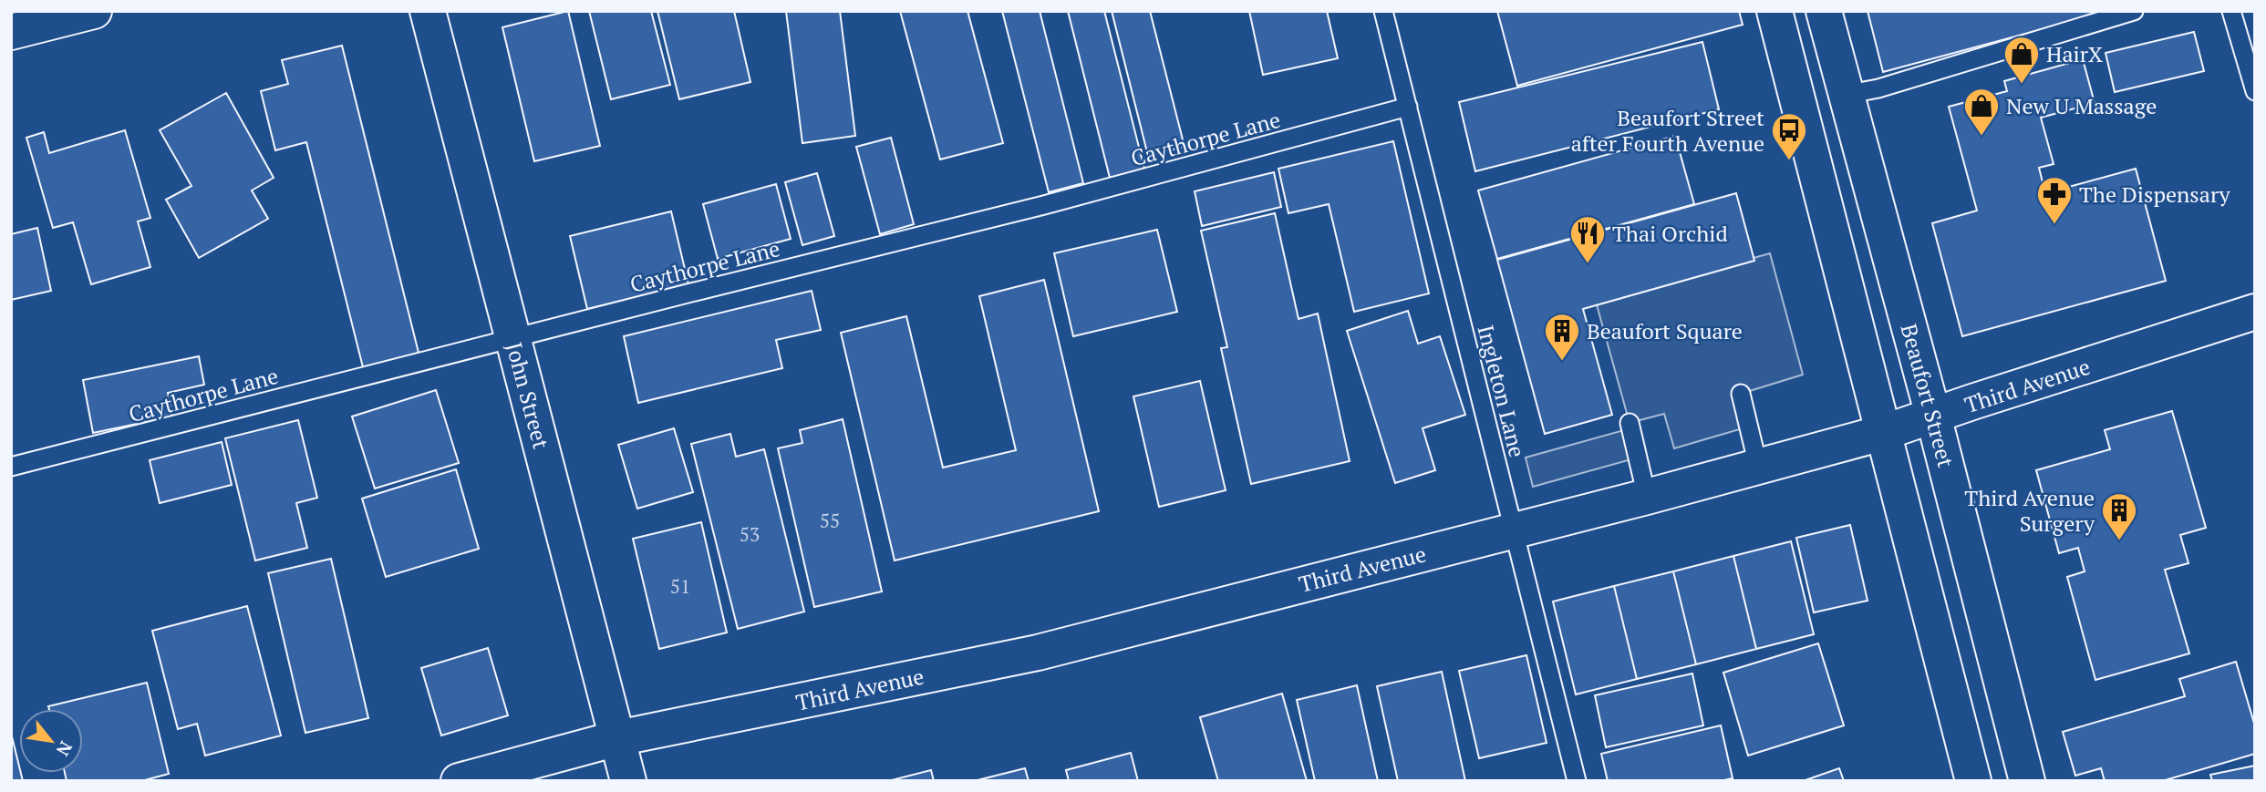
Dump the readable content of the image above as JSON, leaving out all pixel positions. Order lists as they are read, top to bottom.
{
  "streets": {
    "street": ["Third Avenue", "John Street", "Beaufort Street"],
    "lane": ["Caythorpe Lane", "Ingleton Lane"]
  },
  "crossings": [
    ["Caythorpe Lane", "Ingleton Lane"],
    ["Caythorpe Lane", "John Street"],
    ["Third Avenue", "Ingleton Lane"],
    ["Third Avenue", "John Street"],
    ["Third Avenue", "Beaufort Street"]
  ],
  "places": {
    "shop": ["HairX", "New U Massage"],
    "bus stop": ["Beaufort Street after Fourth Avenue"],
    "pharmacy": ["The Dispensary"],
    "restaurant": ["Thai Orchid"],
    "building": ["Beaufort Square", "Third Avenue Surgery"]
  },
  "house_numbers": ["55", "53", "51"],
  "north": "bottom right"
}
